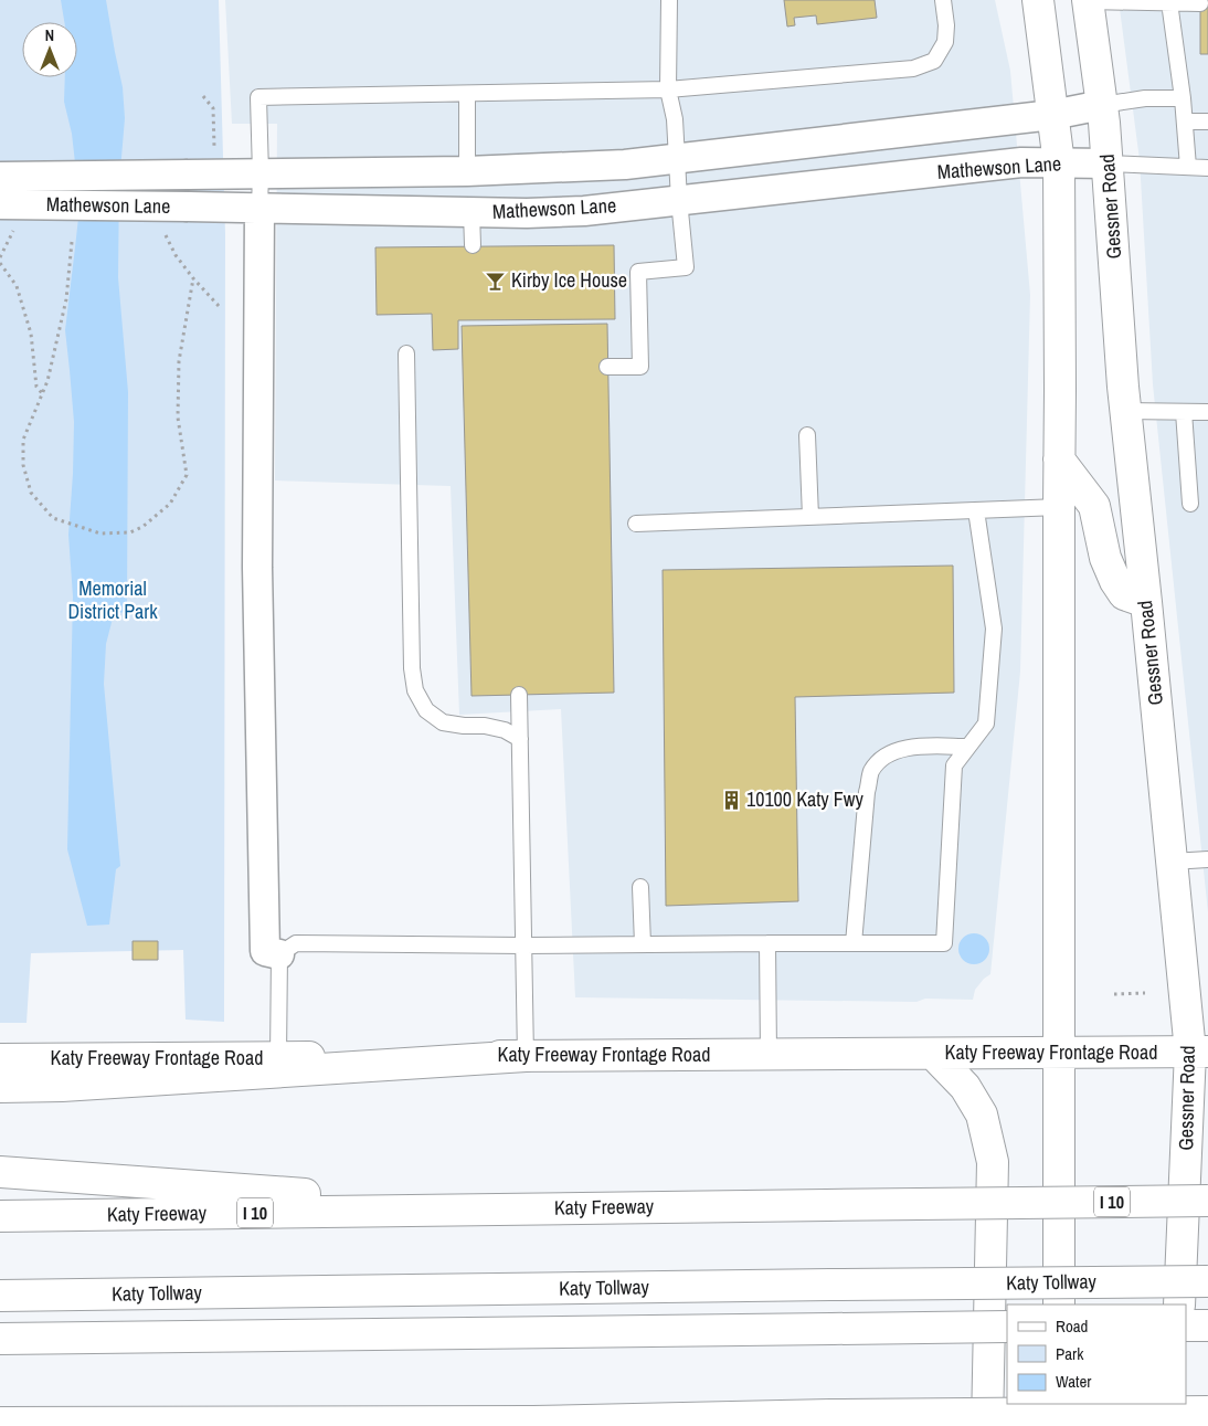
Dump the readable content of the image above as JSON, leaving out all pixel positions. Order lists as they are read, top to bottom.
{
  "streets": {
    "main road": [
      "Gessner Road",
      "Katy Freeway Frontage Road",
      "I 10",
      "Katy Freeway",
      "Katy Tollway"
    ],
    "street": ["Mathewson Lane"]
  },
  "crossings": [
    ["Mathewson Lane", "Gessner Road"],
    ["Gessner Road", "Katy Freeway Frontage Road"]
  ],
  "parks": ["Memorial District Park"],
  "places": {
    "bar": ["Kirby Ice House"],
    "building": ["10100 Katy Fwy"]
  },
  "legend": ["Road", "Park", "Water"],
  "north": "top"
}
